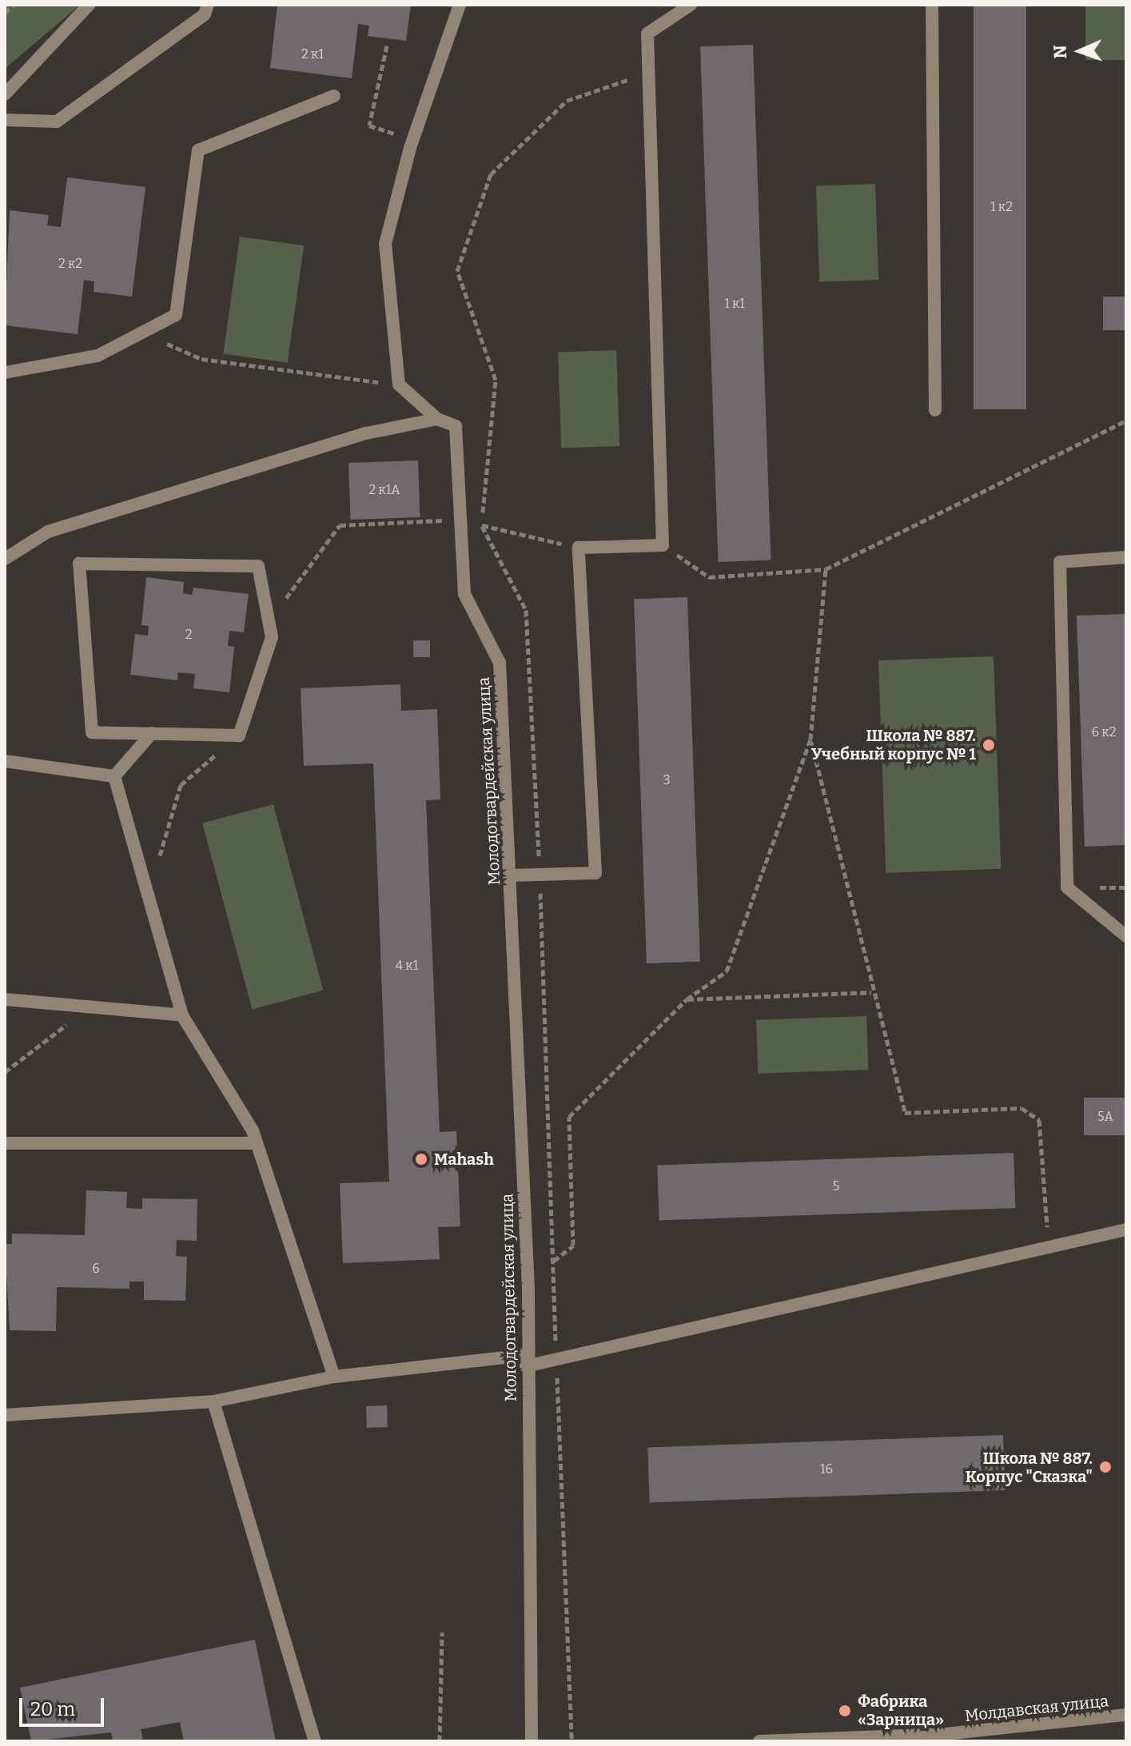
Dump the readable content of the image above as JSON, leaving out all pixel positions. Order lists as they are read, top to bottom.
{
  "streets": {
    "street": ["Молодогвардейская улица", "Молдавская улица"]
  },
  "places": [
    "Школа № 887. Учебный корпус № 1",
    "Mahash",
    "Школа № 887. Корпус \"Сказка\"",
    "Фабрика «Зарница»"
  ],
  "house_numbers": [
    "2 к1",
    "1 к2",
    "2 к2",
    "1 к1",
    "2 к1А",
    "2",
    "6 к2",
    "3",
    "4 к1",
    "5А",
    "5",
    "6",
    "16"
  ],
  "scale_bar": "20 m",
  "north": "left"
}
